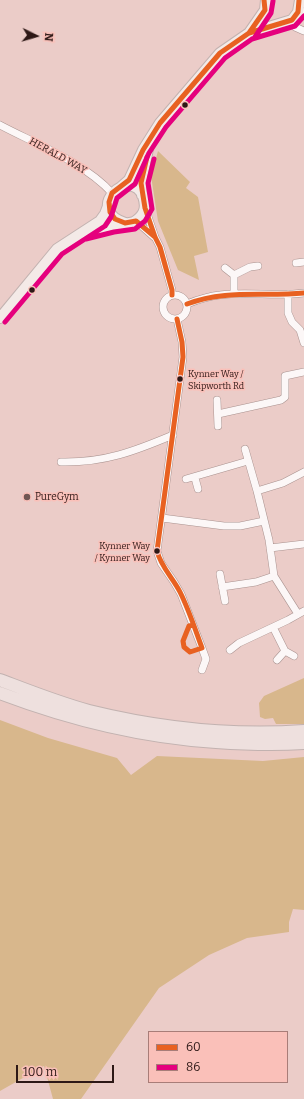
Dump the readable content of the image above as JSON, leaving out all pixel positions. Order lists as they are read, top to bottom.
{
  "streets": {
    "street": ["HERALD WAY"]
  },
  "places": ["Kynner Way / Skipworth Rd", "PureGym", "Kynner Way / Kynner Way"],
  "lines": ["transit line 60", "transit line 86"],
  "legend": ["60", "86"],
  "scale_bar": "100 m",
  "north": "right"
}
